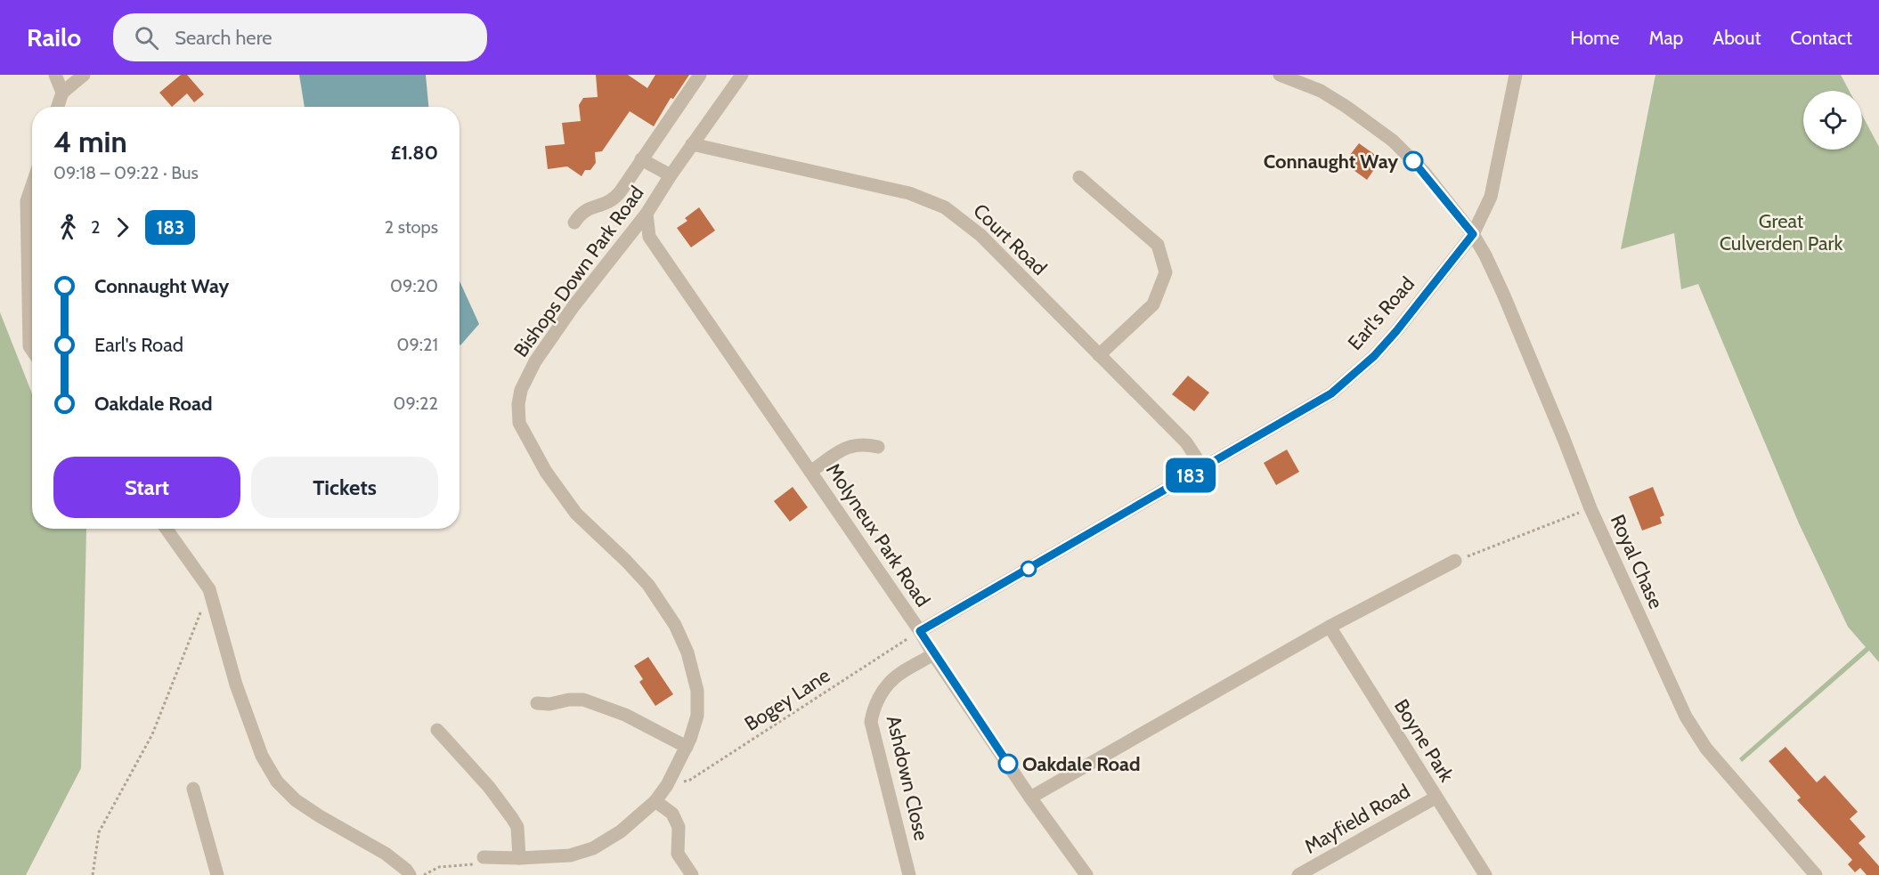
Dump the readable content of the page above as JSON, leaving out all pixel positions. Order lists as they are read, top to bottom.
{
  "streets": {
    "street": [
      "Court Road",
      "Bishops Down Park Road",
      "Earl's Road",
      "Molyneux Park Road",
      "Royal Chase",
      "Boyne Park",
      "Ashdown Close",
      "Mayfield Road"
    ],
    "path": ["Bogey Lane"]
  },
  "crossings": [
    ["Court Road", "Bishops Down Park Road"],
    ["Court Road", "Earl's Road"],
    ["Bishops Down Park Road", "Molyneux Park Road"],
    ["Bishops Down Park Road", "Bogey Lane"],
    ["Earl's Road", "Molyneux Park Road"],
    ["Earl's Road", "Royal Chase"],
    ["Earl's Road", "Bogey Lane"],
    ["Molyneux Park Road", "Bogey Lane"],
    ["Molyneux Park Road", "Ashdown Close"],
    ["Boyne Park", "Mayfield Road"]
  ],
  "parks": ["Great Culverden Park"],
  "places": ["Connaught Way", "Oakdale Road"],
  "lines": ["bus line 183"],
  "page": {
    "header": "Railo",
    "search": "Search here",
    "nav": [
      "Home",
      "Map",
      "About",
      "Contact"
    ],
    "on_map": "183",
    "heading": ["4 min", "09:18 – 09:22 · Bus", "£1.80"],
    "legs": ["2", "183", "2 stops"],
    "list": [
      {
        "name": "Connaught Way",
        "value": "09:20"
      },
      {
        "name": "Earl's Road",
        "value": "09:21"
      },
      {
        "name": "Oakdale Road",
        "value": "09:22"
      }
    ],
    "buttons": ["Start", "Tickets"]
  }
}
